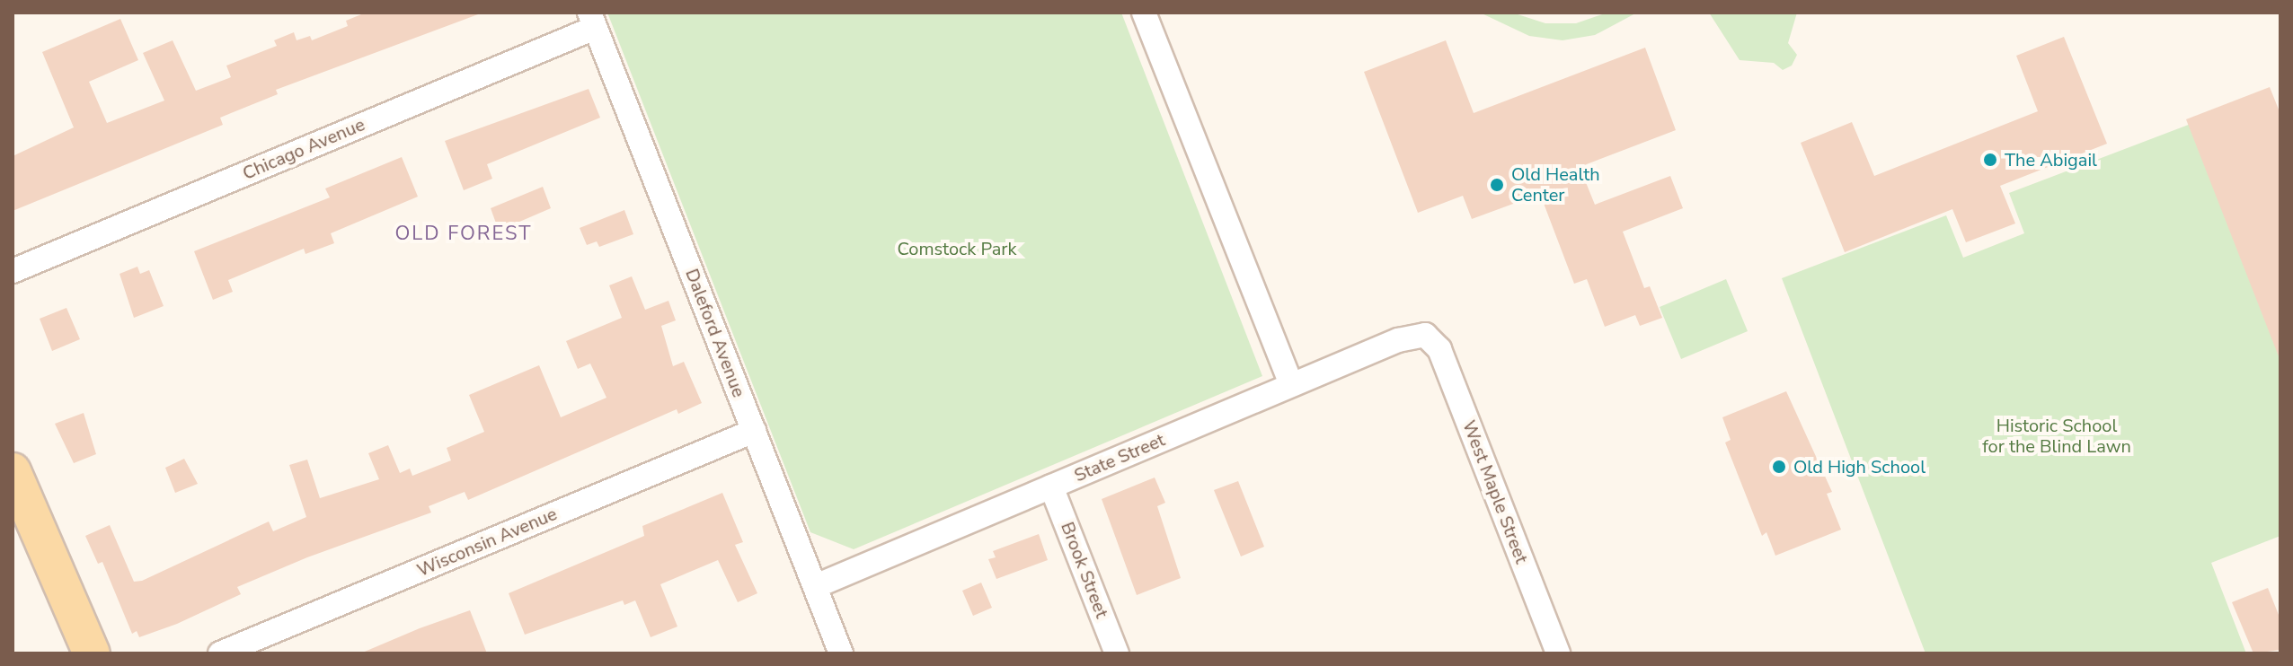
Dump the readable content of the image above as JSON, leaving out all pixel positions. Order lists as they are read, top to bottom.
{
  "streets": {
    "street": [
      "Chicago Avenue",
      "Daleford Avenue",
      "State Street",
      "West Maple Street",
      "Wisconsin Avenue",
      "Brook Street"
    ]
  },
  "crossings": [
    ["Chicago Avenue", "Daleford Avenue"],
    ["Daleford Avenue", "State Street"],
    ["Daleford Avenue", "Wisconsin Avenue"],
    ["State Street", "West Maple Street"],
    ["State Street", "Brook Street"]
  ],
  "districts": ["OLD FOREST"],
  "parks": ["Comstock Park", "Historic School for the Blind Lawn"],
  "places": ["The Abigail", "Old Health Center", "Old High School"]
}
